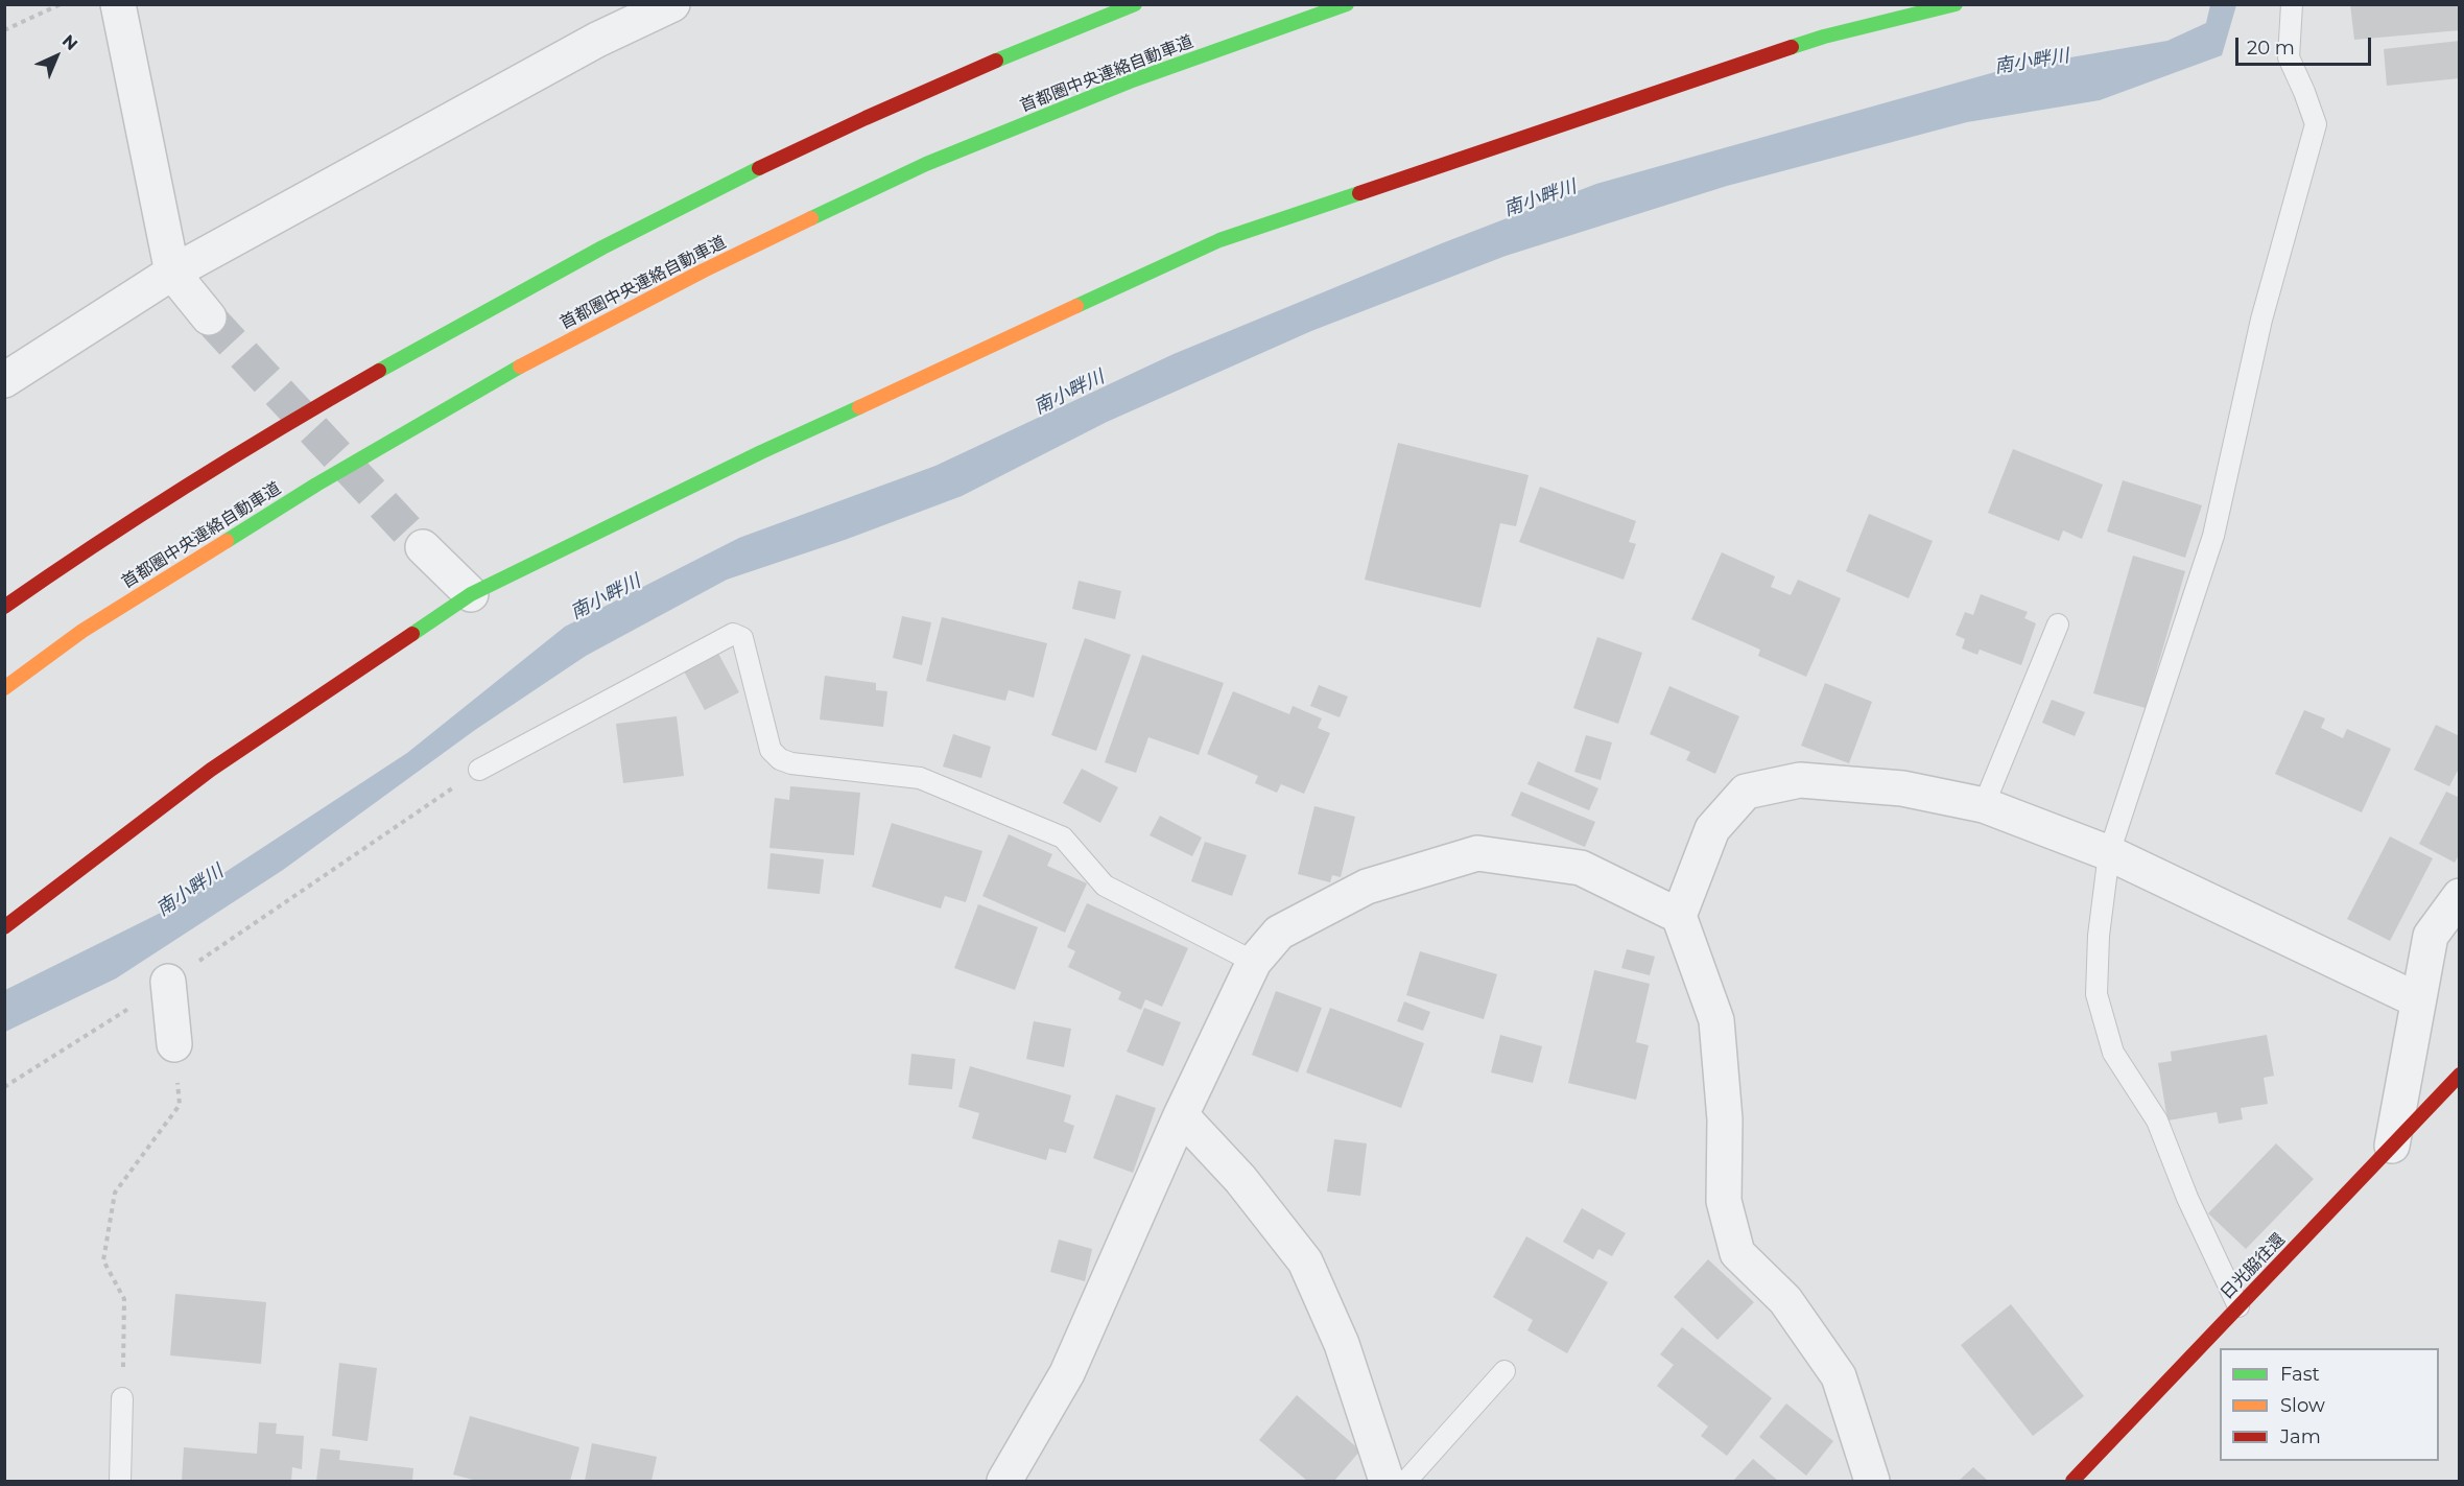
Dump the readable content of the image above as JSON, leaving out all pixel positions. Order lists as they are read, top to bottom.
{
  "streets": {
    "main road": ["首都圏中央連絡自動車道", "日光脇往還"]
  },
  "water": ["南小畔川"],
  "legend": ["Fast", "Slow", "Jam"],
  "scale_bar": "20 m",
  "north": "top right"
}
